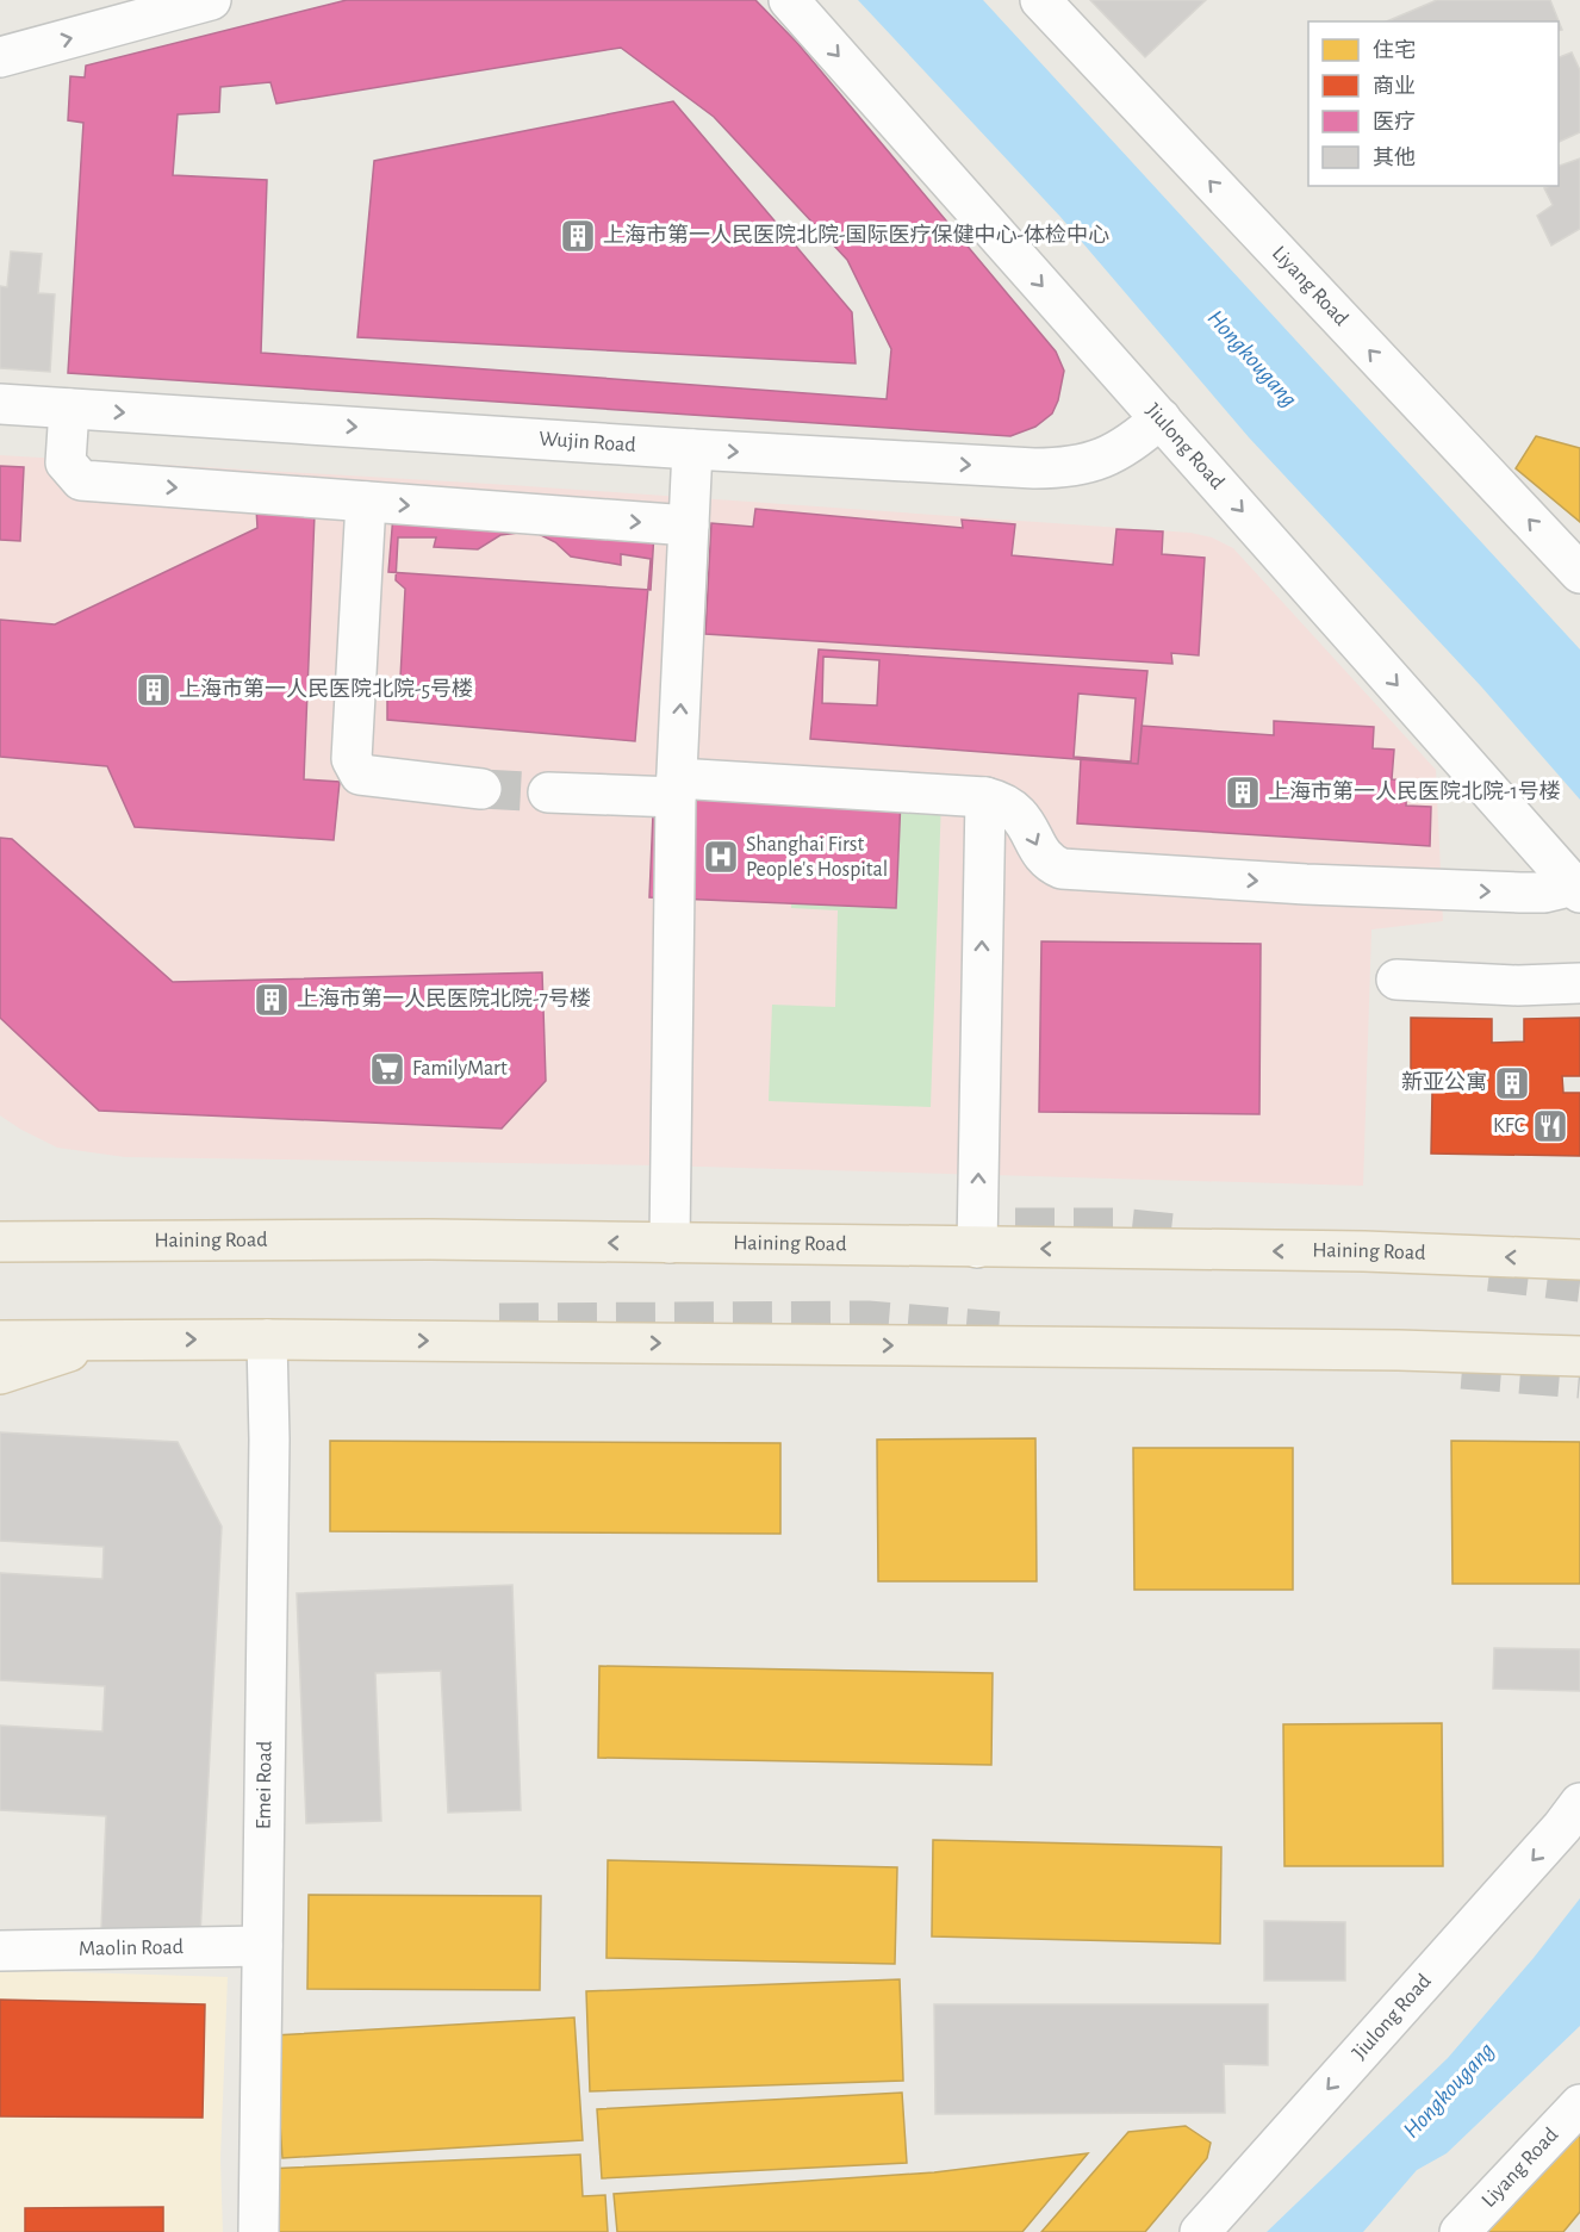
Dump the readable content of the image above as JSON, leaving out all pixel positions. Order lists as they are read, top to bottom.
{
  "streets": {
    "main road": ["Haining Road"],
    "street": [
      "Liyang Road",
      "Wujin Road",
      "Jiulong Road",
      "Emei Road",
      "Maolin Road"
    ]
  },
  "crossings": [
    ["Wujin Road", "Jiulong Road"],
    ["Emei Road", "Maolin Road"]
  ],
  "one_way": ["Liyang Road"],
  "water": ["Hongkougang"],
  "places": {
    "building": [
      "上海市第一人民医院北院-国际医疗保健中心-体检中心",
      "上海市第一人民医院北院-5号楼",
      "上海市第一人民医院北院-1号楼",
      "上海市第一人民医院北院-7号楼",
      "新亚公寓"
    ],
    "hospital": ["Shanghai First People's Hospital"],
    "supermarket": ["FamilyMart"],
    "restaurant": ["KFC"]
  },
  "legend": [
    "住宅",
    "商业",
    "医疗",
    "其他"
  ]
}
